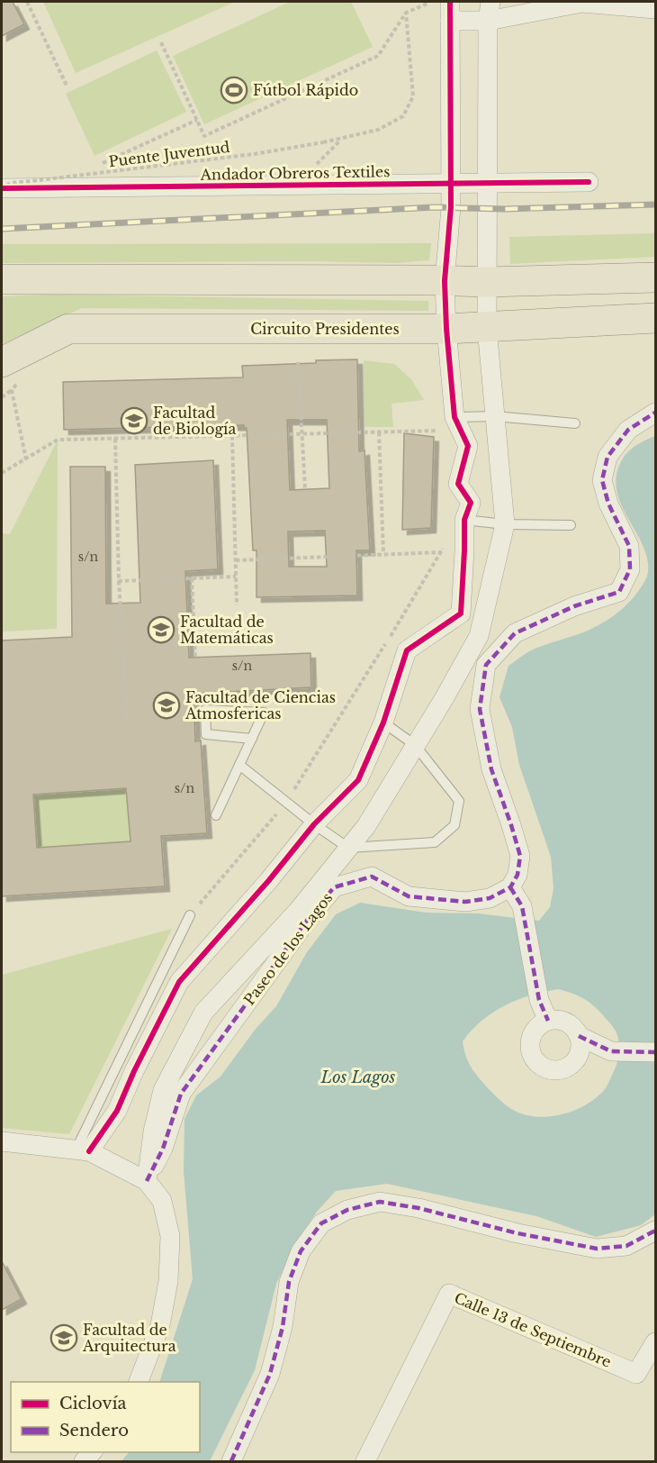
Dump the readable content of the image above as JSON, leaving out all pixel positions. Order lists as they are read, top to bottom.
{
  "streets": {
    "main road": ["Circuito Presidentes"],
    "street": ["Andador Obreros Textiles", "Paseo de los Lagos", "Calle 13 de Septiembre"],
    "path": ["Puente Juventud"]
  },
  "crossings": [
    ["Puente Juventud", "Andador Obreros Textiles"]
  ],
  "water": ["Los Lagos"],
  "places": {
    "sports": ["Fútbol Rápido"],
    "school or university": [
      "Facultad de Biología",
      "Facultad de Matemáticas",
      "Facultad de Ciencias Atmosfericas",
      "Facultad de Arquitectura"
    ]
  },
  "house_numbers": ["s/n", "s/n", "s/n"],
  "legend": ["Ciclovía", "Sendero"]
}
